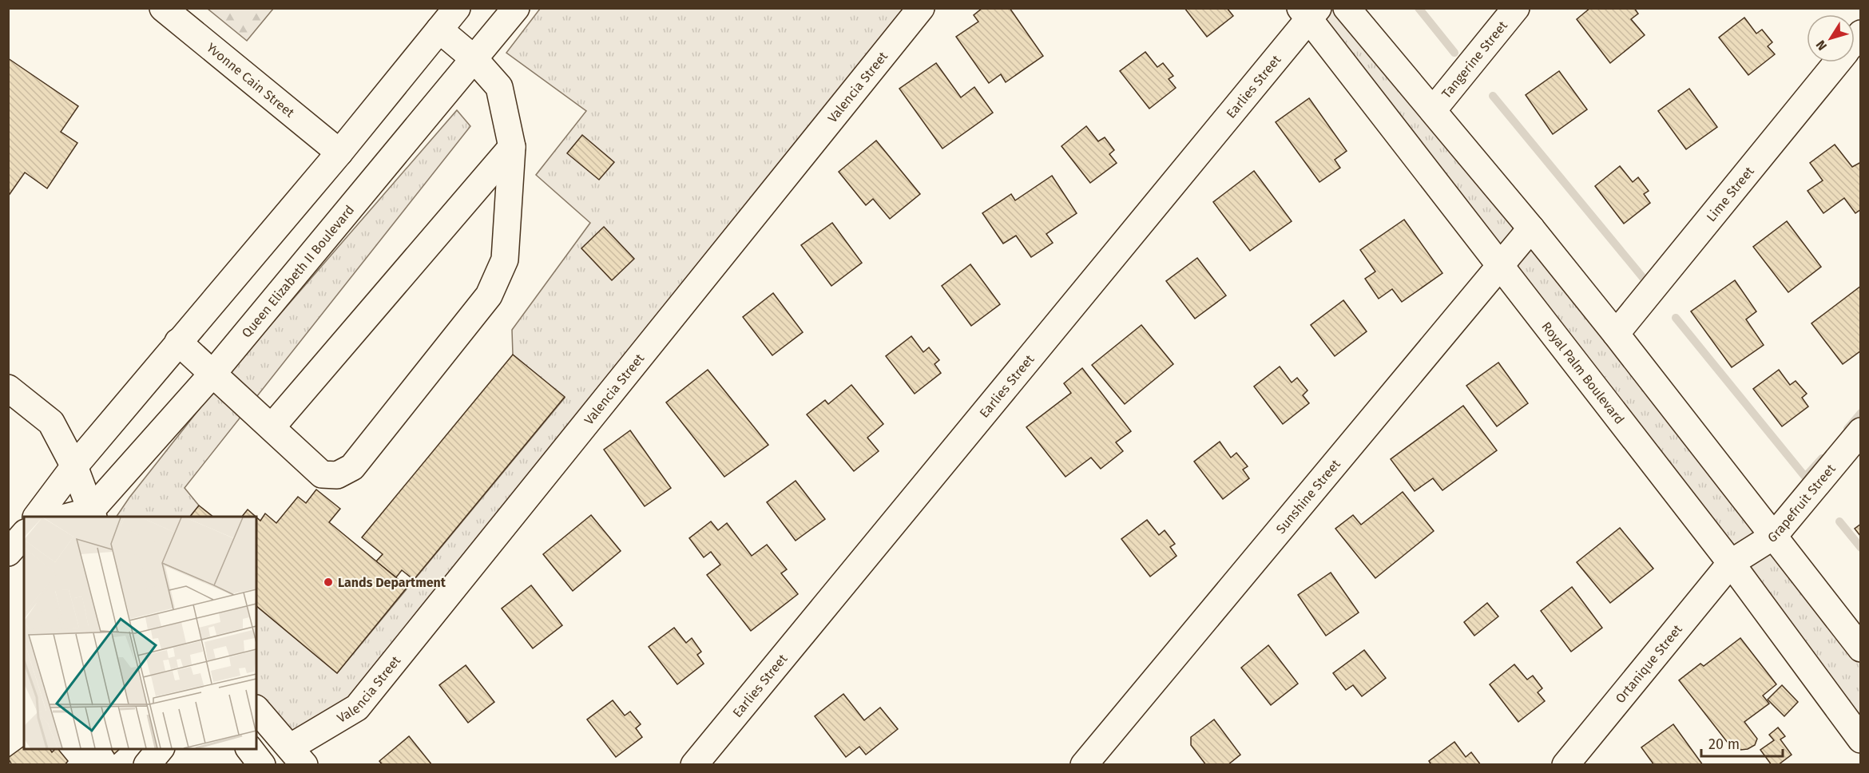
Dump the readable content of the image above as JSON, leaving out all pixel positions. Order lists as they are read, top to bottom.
{
  "streets": {
    "street": [
      "Tangerine Street",
      "Yvonne Cain Street",
      "Valencia Street",
      "Earlies Street",
      "Lime Street",
      "Queen Elizabeth II Boulevard",
      "Royal Palm Boulevard",
      "Sunshine Street",
      "Grapefruit Street",
      "Ortanique Street"
    ]
  },
  "crossings": [
    ["Earlies Street", "Royal Palm Boulevard"],
    ["Royal Palm Boulevard", "Sunshine Street"],
    ["Royal Palm Boulevard", "Grapefruit Street"],
    ["Royal Palm Boulevard", "Ortanique Street"],
    ["Grapefruit Street", "Ortanique Street"]
  ],
  "places": ["Lands Department"],
  "scale_bar": "20 m",
  "north": "bottom left"
}
